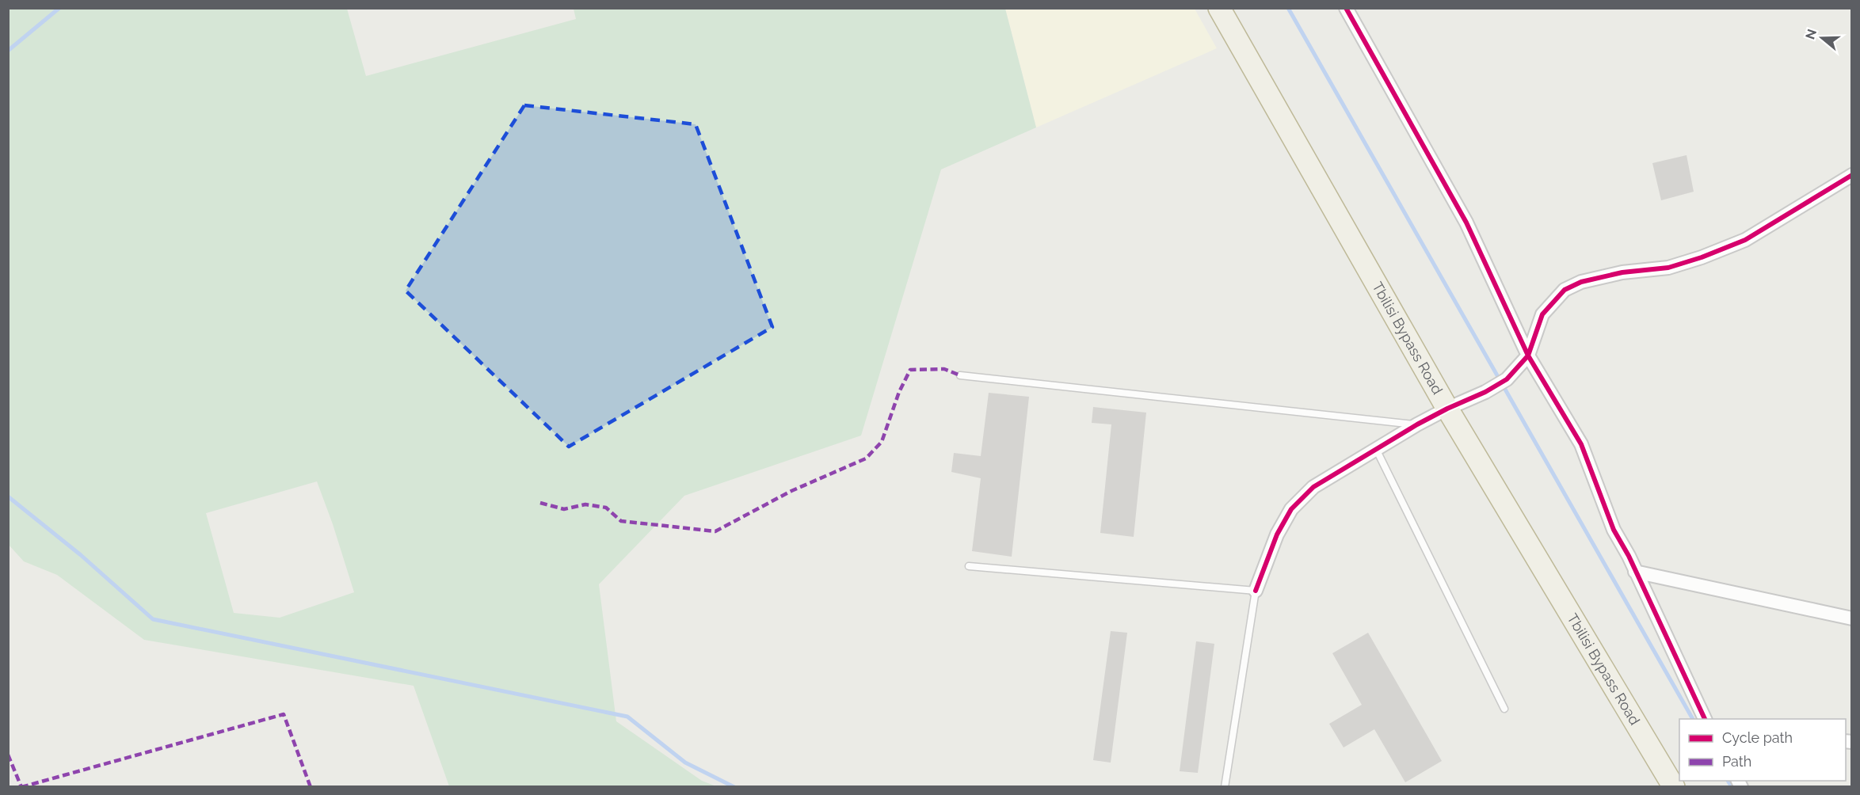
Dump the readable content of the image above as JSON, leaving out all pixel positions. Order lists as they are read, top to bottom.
{
  "streets": {
    "highway": ["Tbilisi Bypass Road"]
  },
  "legend": ["Cycle path", "Path"],
  "north": "left"
}
